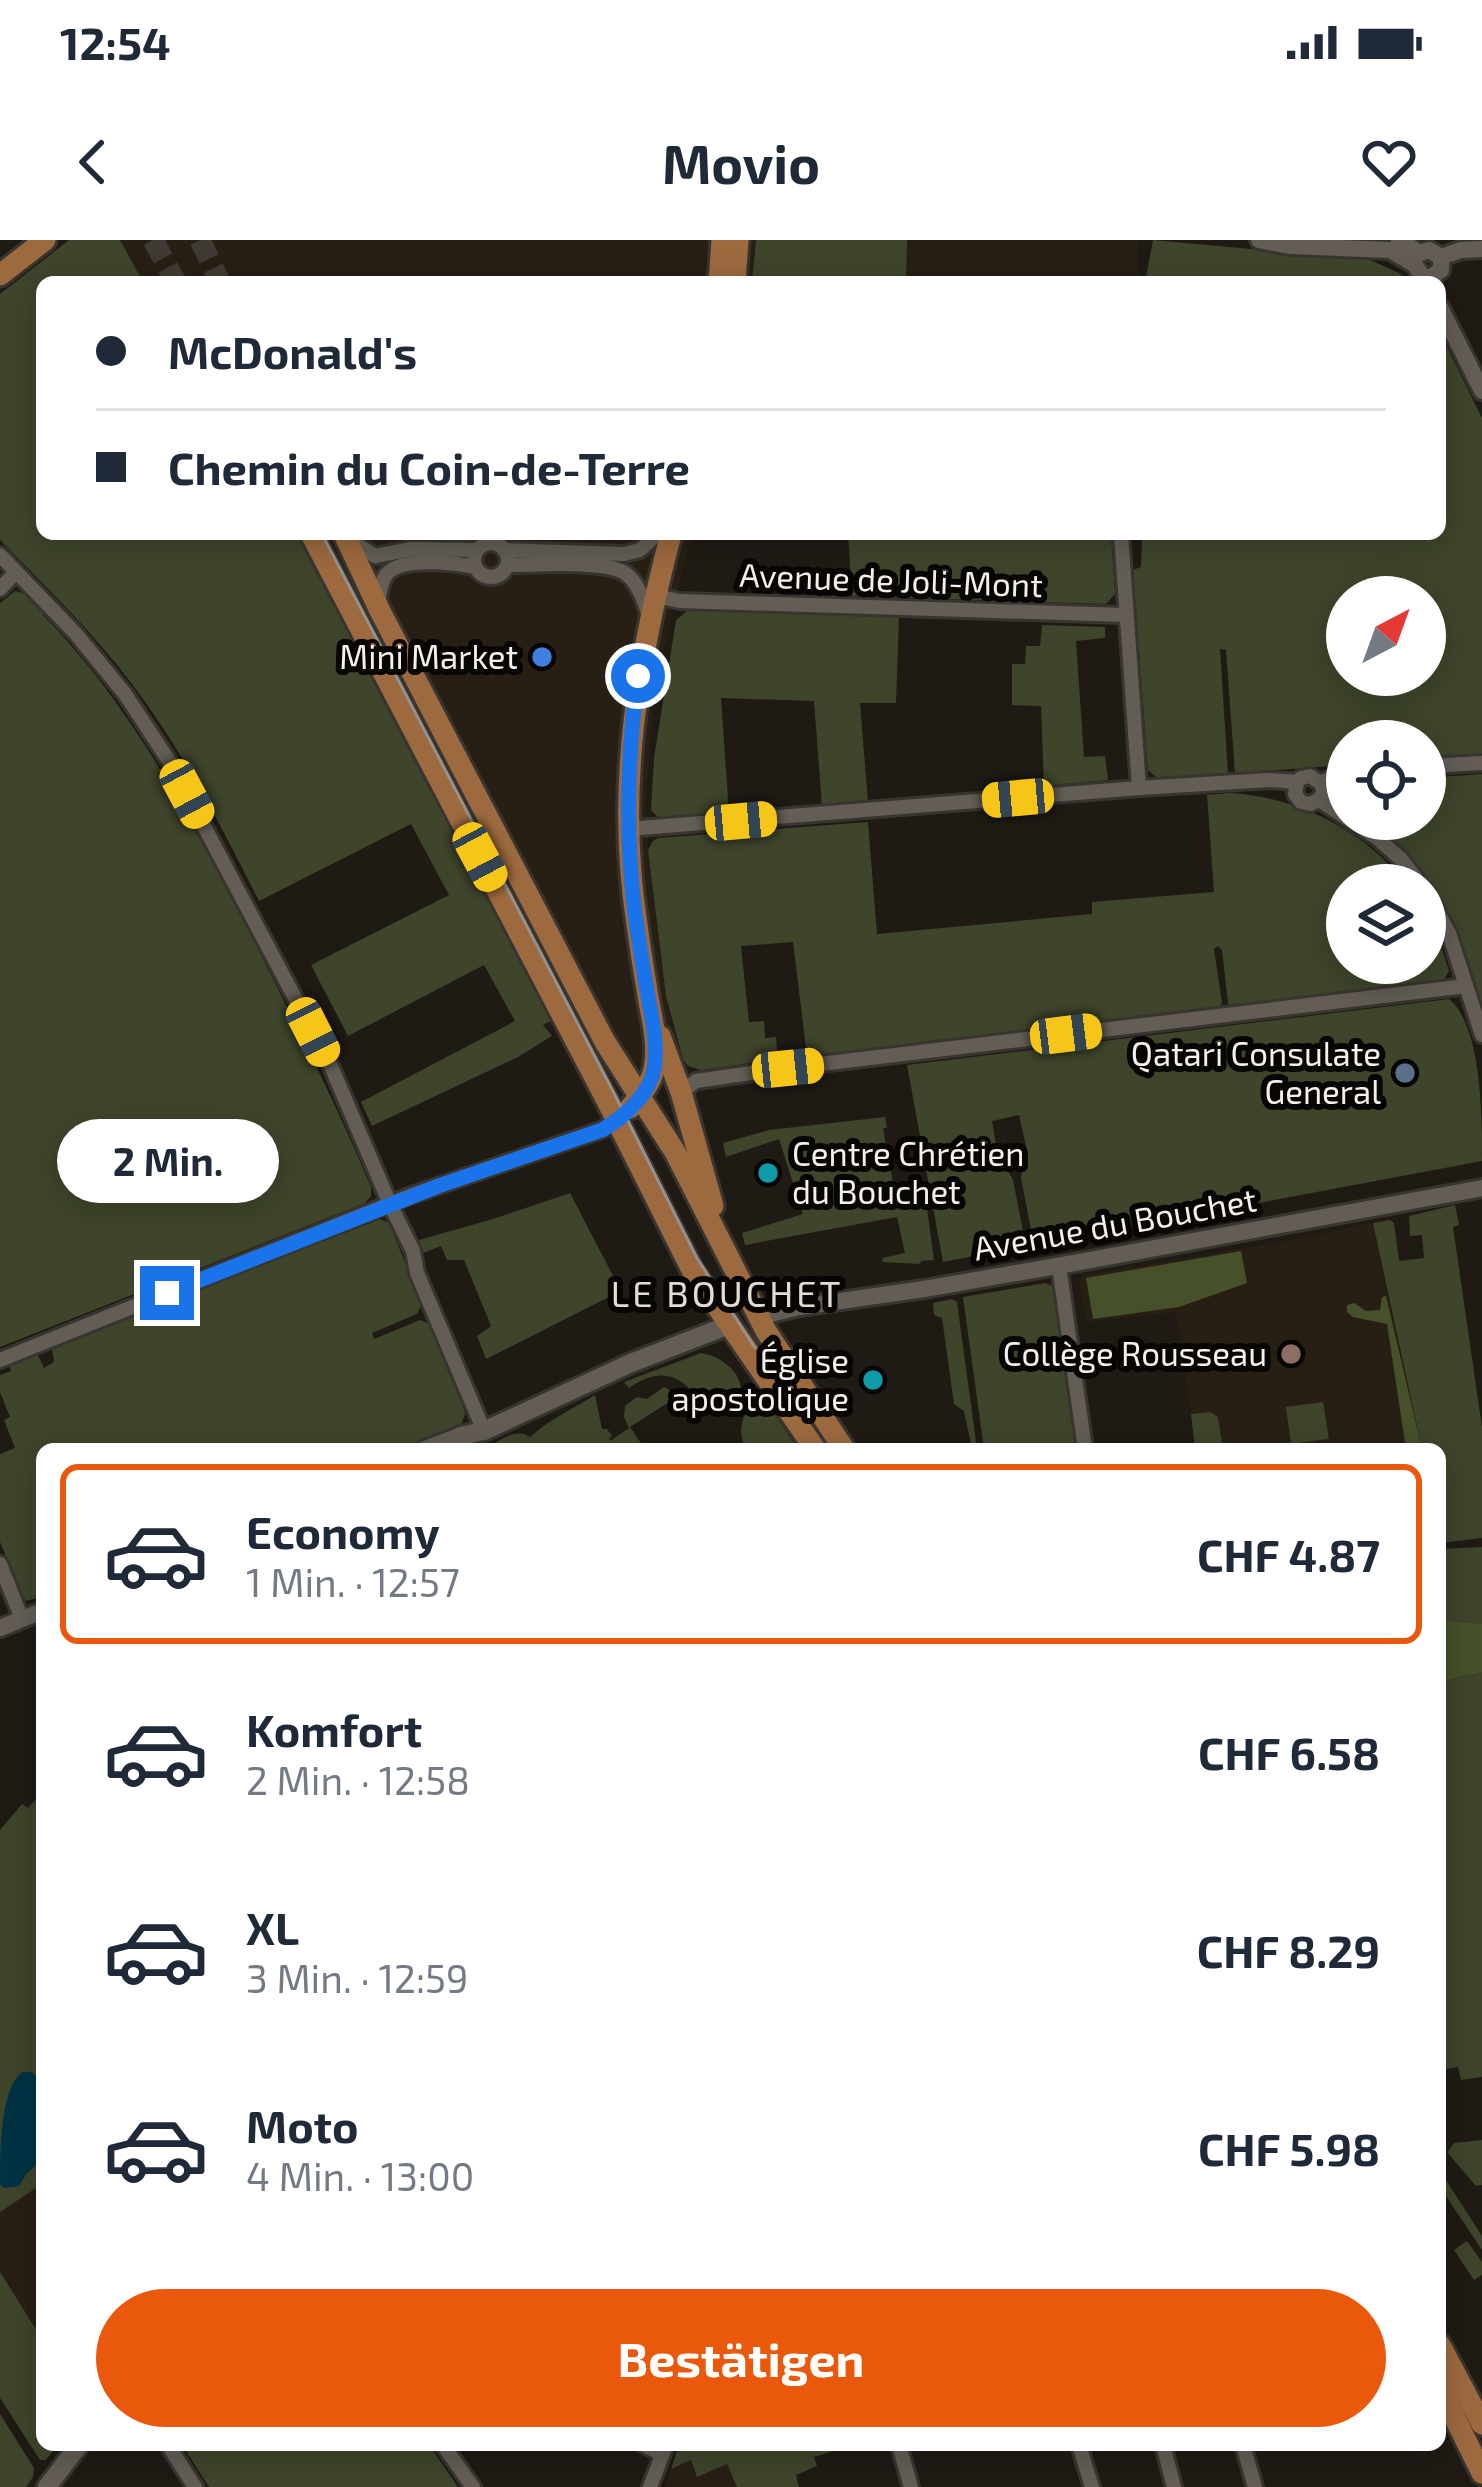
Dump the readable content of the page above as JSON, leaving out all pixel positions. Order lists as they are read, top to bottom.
{
  "streets": {
    "street": ["Avenue de Joli-Mont", "Avenue du Bouchet"]
  },
  "districts": ["LE BOUCHET"],
  "places": [
    "Mini Market",
    "Qatari Consulate General",
    "Centre Chrétien du Bouchet",
    "Collège Rousseau",
    "Église apostolique"
  ],
  "north": "top right",
  "page": {
    "status": "12:54",
    "header": "Movio",
    "banner": ["McDonald's", "Chemin du Coin-de-Terre"],
    "bubble": "2 Min.",
    "list": [
      {
        "name": "Economy",
        "note": "1 Min. · 12:57",
        "value": "CHF 4.87"
      },
      {
        "name": "Komfort",
        "note": "2 Min. · 12:58",
        "value": "CHF 6.58"
      },
      {
        "name": "XL",
        "note": "3 Min. · 12:59",
        "value": "CHF 8.29"
      },
      {
        "name": "Moto",
        "note": "4 Min. · 13:00",
        "value": "CHF 5.98"
      }
    ],
    "buttons": "Bestätigen"
  }
}
